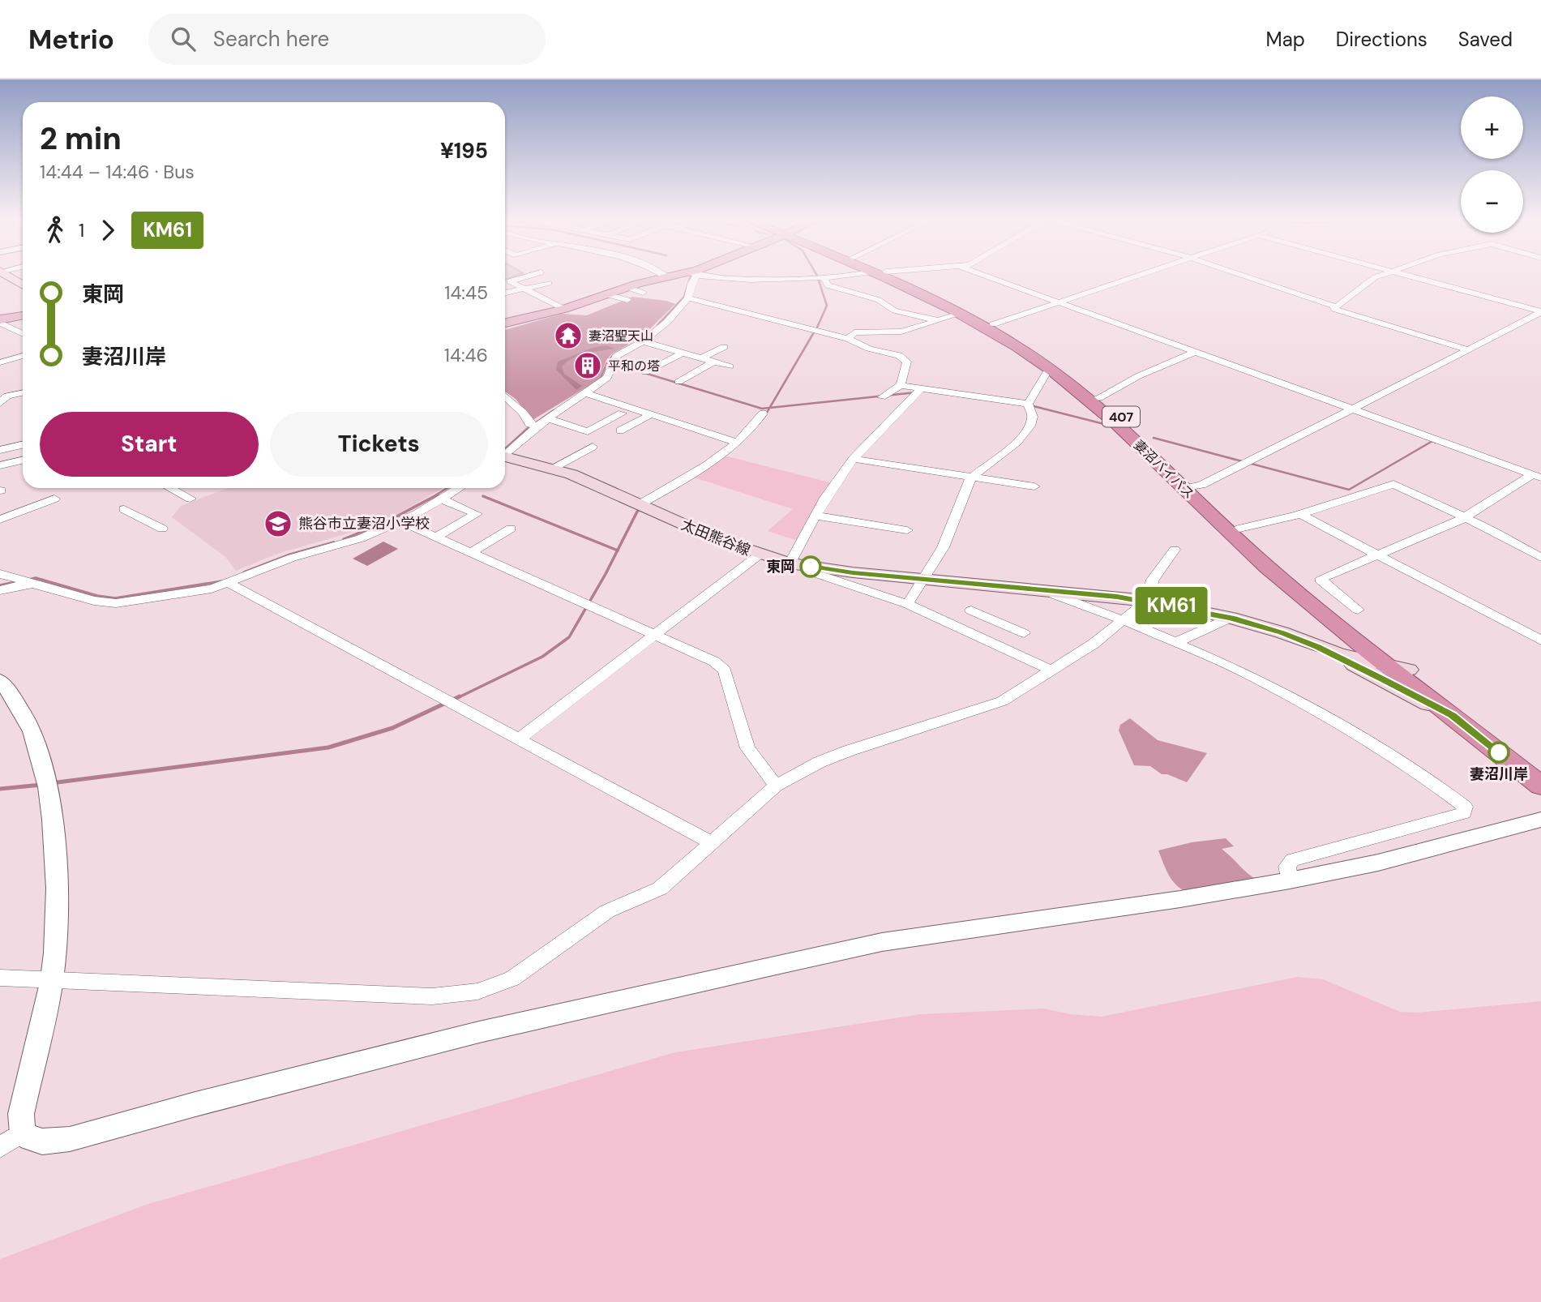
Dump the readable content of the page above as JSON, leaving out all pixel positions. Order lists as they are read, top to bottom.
{
  "streets": {
    "highway": ["407", "妻沼バイパス"],
    "main road": ["太田熊谷線"]
  },
  "crossings": [
    ["妻沼バイパス", "太田熊谷線"]
  ],
  "places": {
    "temple": ["妻沼聖天山"],
    "building": ["平和の塔"],
    "school or university": ["熊谷市立妻沼小学校"],
    "other": ["東岡", "妻沼川岸"]
  },
  "lines": ["bus line KM61"],
  "page": {
    "header": "Metrio",
    "search": "Search here",
    "nav": ["Map", "Directions", "Saved"],
    "on_map": "KM61",
    "map_buttons": ["+", "−"],
    "heading": ["2 min", "14:44 – 14:46 · Bus", "¥195"],
    "legs": ["1", "KM61"],
    "list": [
      {
        "name": "東岡",
        "value": "14:45"
      },
      {
        "name": "妻沼川岸",
        "value": "14:46"
      }
    ],
    "buttons": ["Start", "Tickets"]
  }
}
